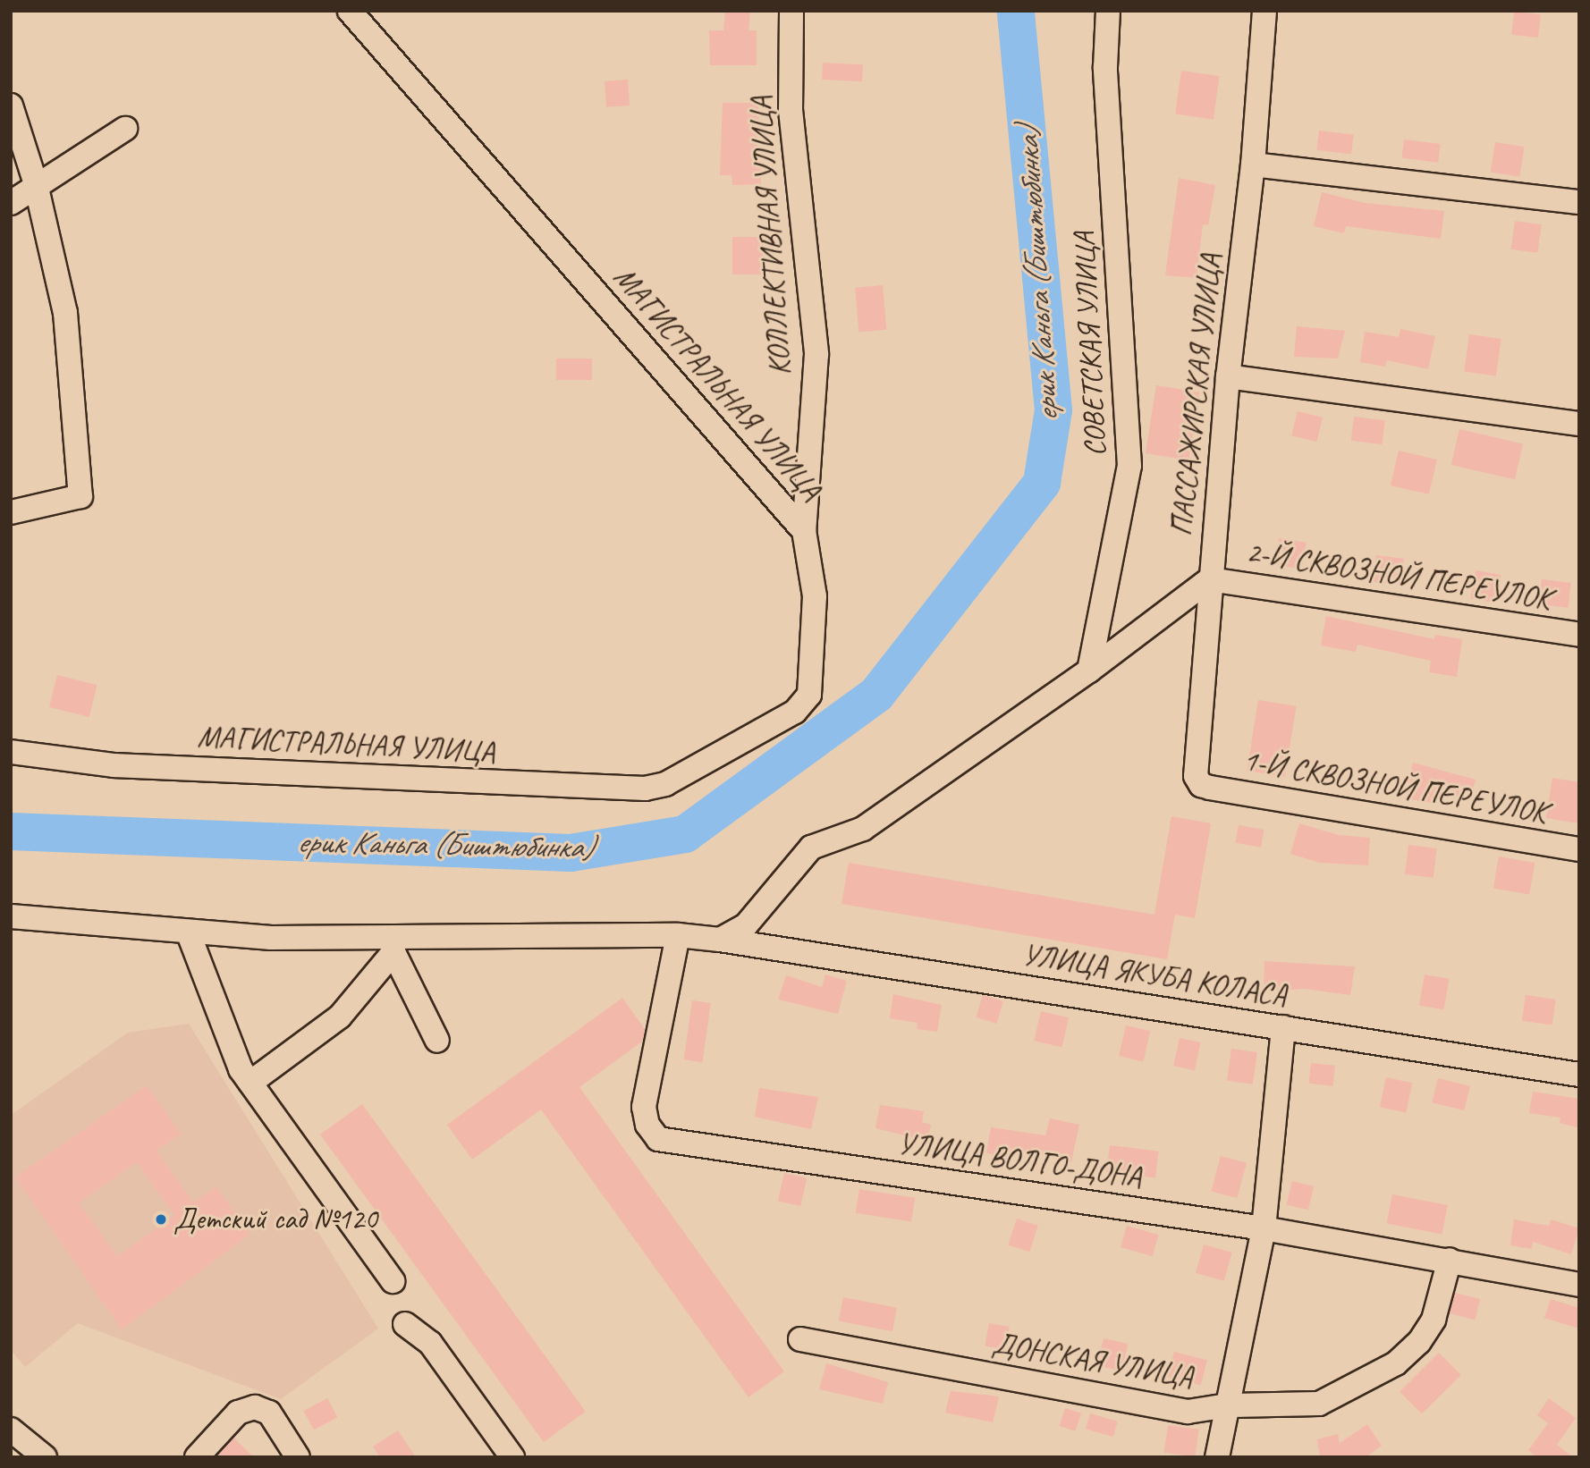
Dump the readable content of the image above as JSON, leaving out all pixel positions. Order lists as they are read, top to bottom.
{
  "streets": {
    "street": [
      "КОЛЛЕКТИВНАЯ УЛИЦА",
      "СОВЕТСКАЯ УЛИЦА",
      "МАГИСТРАЛЬНАЯ УЛИЦА",
      "ПАССАЖИРСКАЯ УЛИЦА",
      "2-Й СКВОЗНОЙ ПЕРЕУЛОК",
      "1-Й СКВОЗНОЙ ПЕРЕУЛОК",
      "УЛИЦА ЯКУБА КОЛАСА",
      "УЛИЦА ВОЛГО-ДОНА",
      "ДОНСКАЯ УЛИЦА"
    ]
  },
  "crossings": [
    ["КОЛЛЕКТИВНАЯ УЛИЦА", "МАГИСТРАЛЬНАЯ УЛИЦА"],
    ["ПАССАЖИРСКАЯ УЛИЦА", "2-Й СКВОЗНОЙ ПЕРЕУЛОК"],
    ["ПАССАЖИРСКАЯ УЛИЦА", "1-Й СКВОЗНОЙ ПЕРЕУЛОК"],
    ["УЛИЦА ЯКУБА КОЛАСА", "УЛИЦА ВОЛГО-ДОНА"],
    ["УЛИЦА ВОЛГО-ДОНА", "ДОНСКАЯ УЛИЦА"]
  ],
  "water": ["ерик Каньга (Биштюбинка)"],
  "places": ["Детский сад №120"]
}
